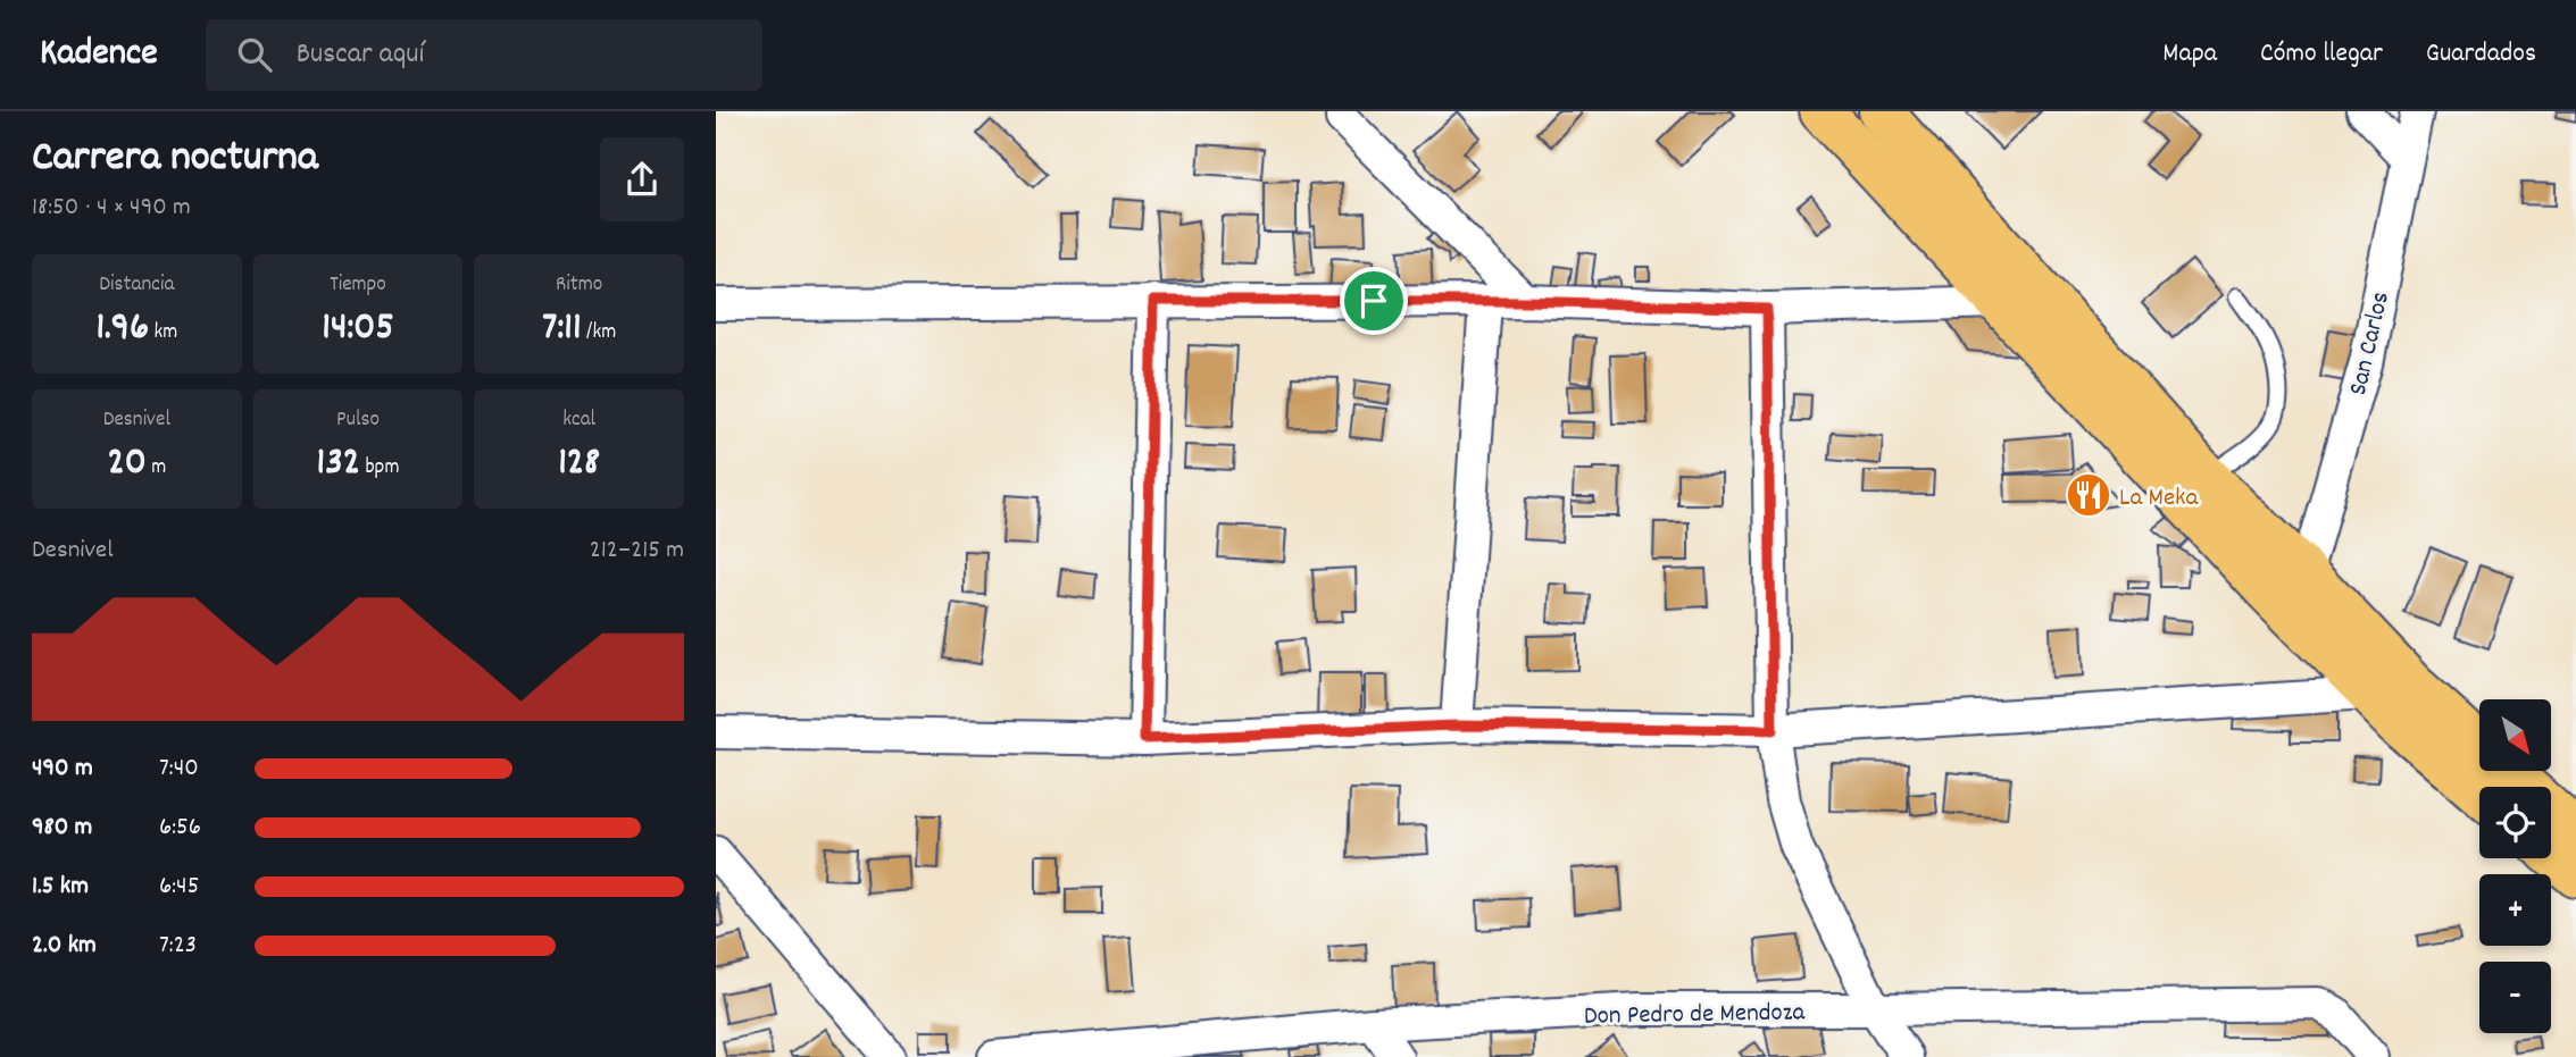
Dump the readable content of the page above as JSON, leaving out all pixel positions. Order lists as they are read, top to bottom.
{
  "streets": {
    "street": ["San Carlos", "Don Pedro de Mendoza"]
  },
  "places": {
    "restaurant": ["La Meka"]
  },
  "north": "bottom right",
  "page": {
    "header": "Kadence",
    "search": "Buscar aquí",
    "nav": ["Mapa", "Cómo llegar", "Guardados"],
    "heading": ["Carrera nocturna", "18:50 · 4 × 490 m"],
    "stats": [
      ["Distancia", "1.96 km"],
      ["Tiempo", "14:05"],
      ["Ritmo", "7:11 /km"],
      ["Desnivel", "20 m"],
      ["Pulso", "132 bpm"],
      ["kcal", "128"]
    ],
    "chart": ["Desnivel", "212–215 m"],
    "map_buttons": ["+", "−"],
    "list": [
      {
        "name": "490 m",
        "note": "7:40"
      },
      {
        "name": "980 m",
        "note": "6:56"
      },
      {
        "name": "1.5 km",
        "note": "6:45"
      },
      {
        "name": "2.0 km",
        "note": "7:23"
      }
    ]
  }
}
